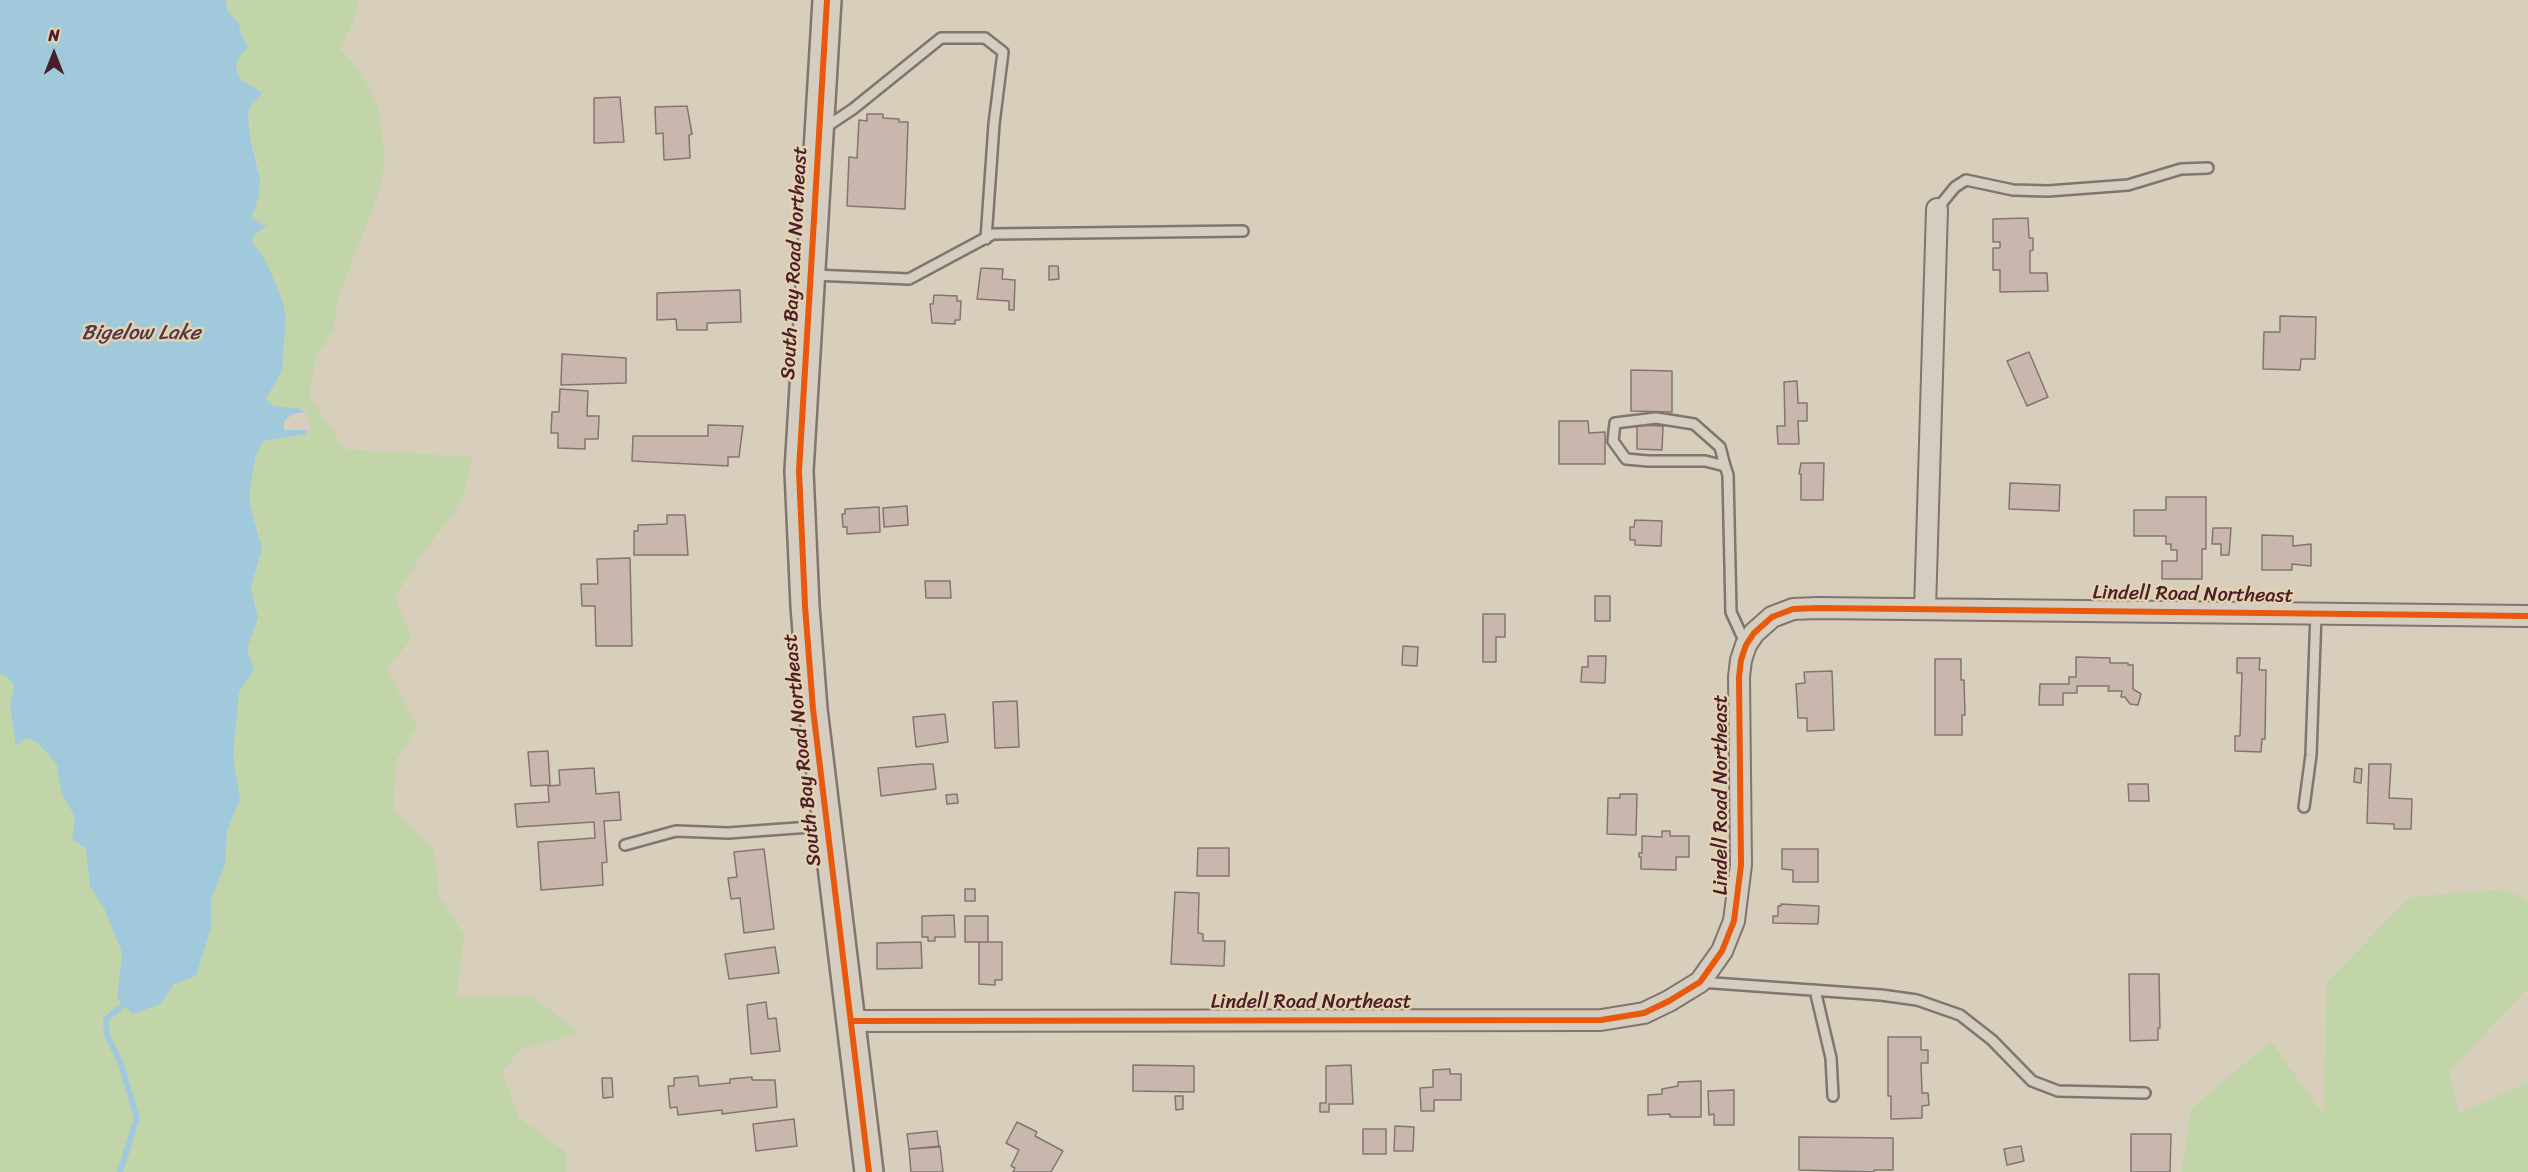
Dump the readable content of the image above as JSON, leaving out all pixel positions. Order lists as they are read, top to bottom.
{
  "streets": {
    "street": ["South Bay Road Northeast", "Lindell Road Northeast"]
  },
  "crossings": [
    ["South Bay Road Northeast", "Lindell Road Northeast"]
  ],
  "water": ["Bigelow Lake"],
  "north": "top"
}
